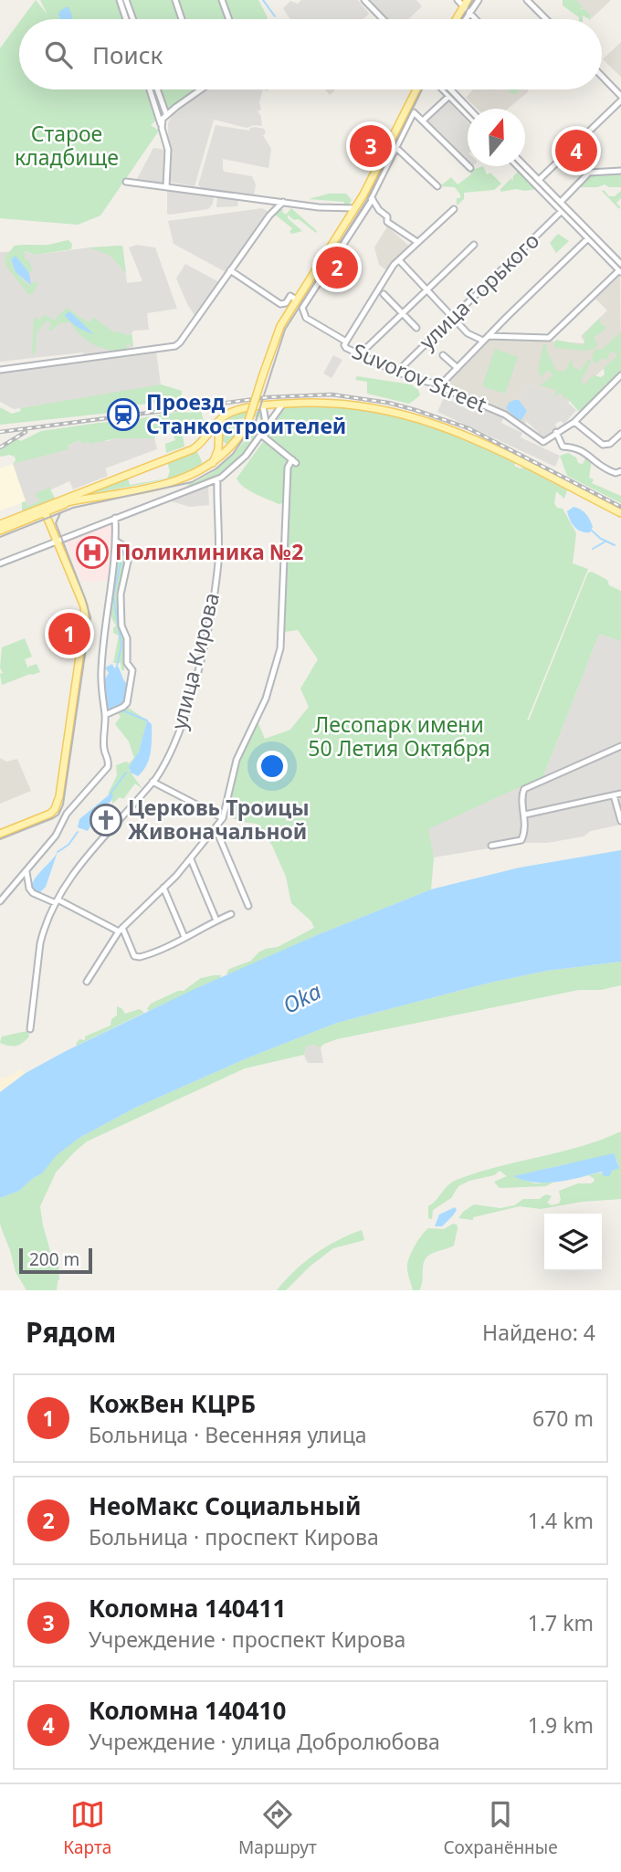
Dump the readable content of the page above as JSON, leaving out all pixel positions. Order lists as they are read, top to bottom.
{
  "streets": {
    "street": ["улица Горького", "Suvorov Street", "улица Кирова"]
  },
  "crossings": [
    ["улица Горького", "Suvorov Street"]
  ],
  "water": ["Oka"],
  "parks": ["Старое кладбище", "Лесопарк имени 50 Летия Октября"],
  "places": {
    "station": ["Проезд Станкостроителей"],
    "hospital": ["Поликлиника №2"],
    "church": ["Церковь Троицы Живоначальной"]
  },
  "scale_bar": "200 m",
  "north": "top",
  "page": {
    "search": "Поиск",
    "pins": [
      "3",
      "4",
      "2",
      "1"
    ],
    "scale": "200 m",
    "heading": ["Рядом", "Найдено: 4"],
    "list": [
      {
        "mark": "1",
        "name": "КожВен КЦРБ",
        "note": "Больница · Весенняя улица",
        "value": "670 m"
      },
      {
        "mark": "2",
        "name": "НеоМакс Социальный",
        "note": "Больница · проспект Кирова",
        "value": "1.4 km"
      },
      {
        "mark": "3",
        "name": "Коломна 140411",
        "note": "Учреждение · проспект Кирова",
        "value": "1.7 km"
      },
      {
        "mark": "4",
        "name": "Коломна 140410",
        "note": "Учреждение · улица Добролюбова",
        "value": "1.9 km"
      }
    ],
    "nav": ["Карта", "Маршрут", "Сохранённые"]
  }
}
